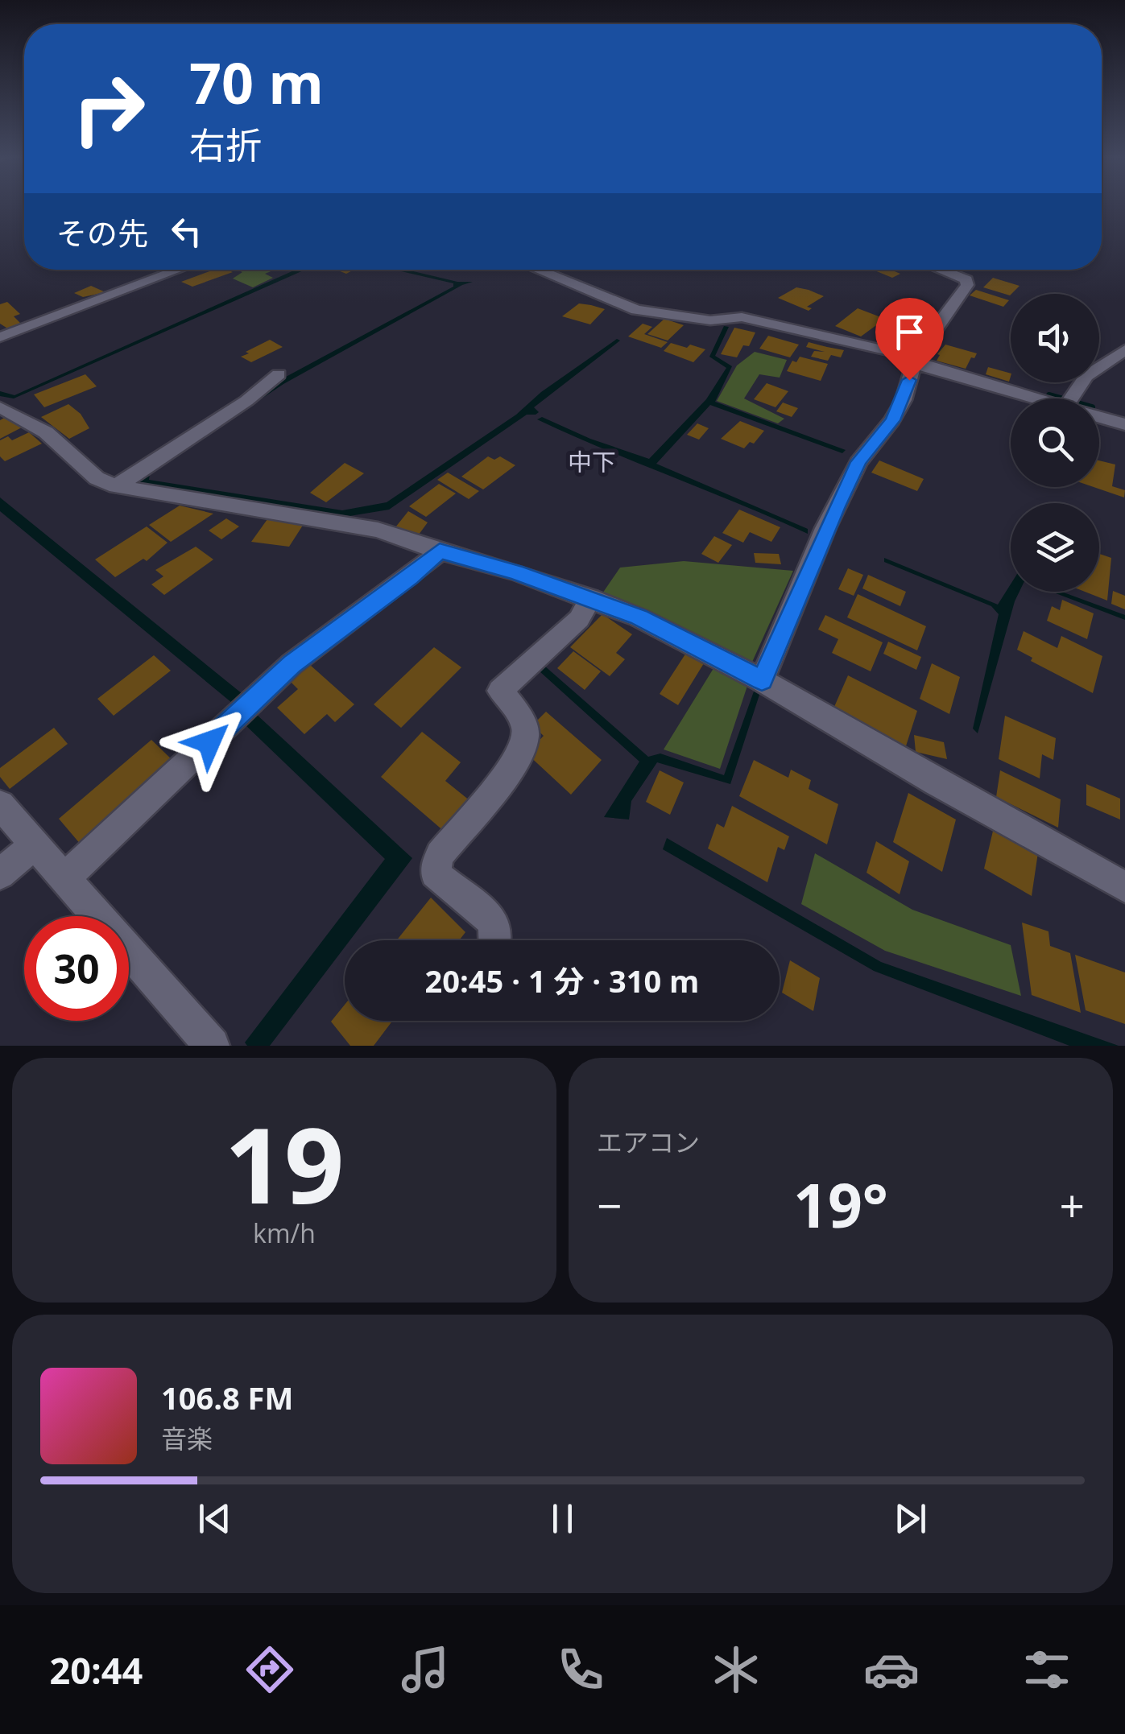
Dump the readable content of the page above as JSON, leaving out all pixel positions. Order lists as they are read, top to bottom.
{
  "districts": ["中下"],
  "page": {
    "turn": ["70 m", "右折"],
    "then": "その先",
    "limit": "30",
    "trip": "20:45 · 1 分 · 310 m",
    "tile": [
      ["19", "km/h"],
      "エアコン"
    ],
    "heat": ["−", "19°", "+"],
    "song": ["106.8 FM", "音楽"],
    "tabs": "20:44"
  }
}
